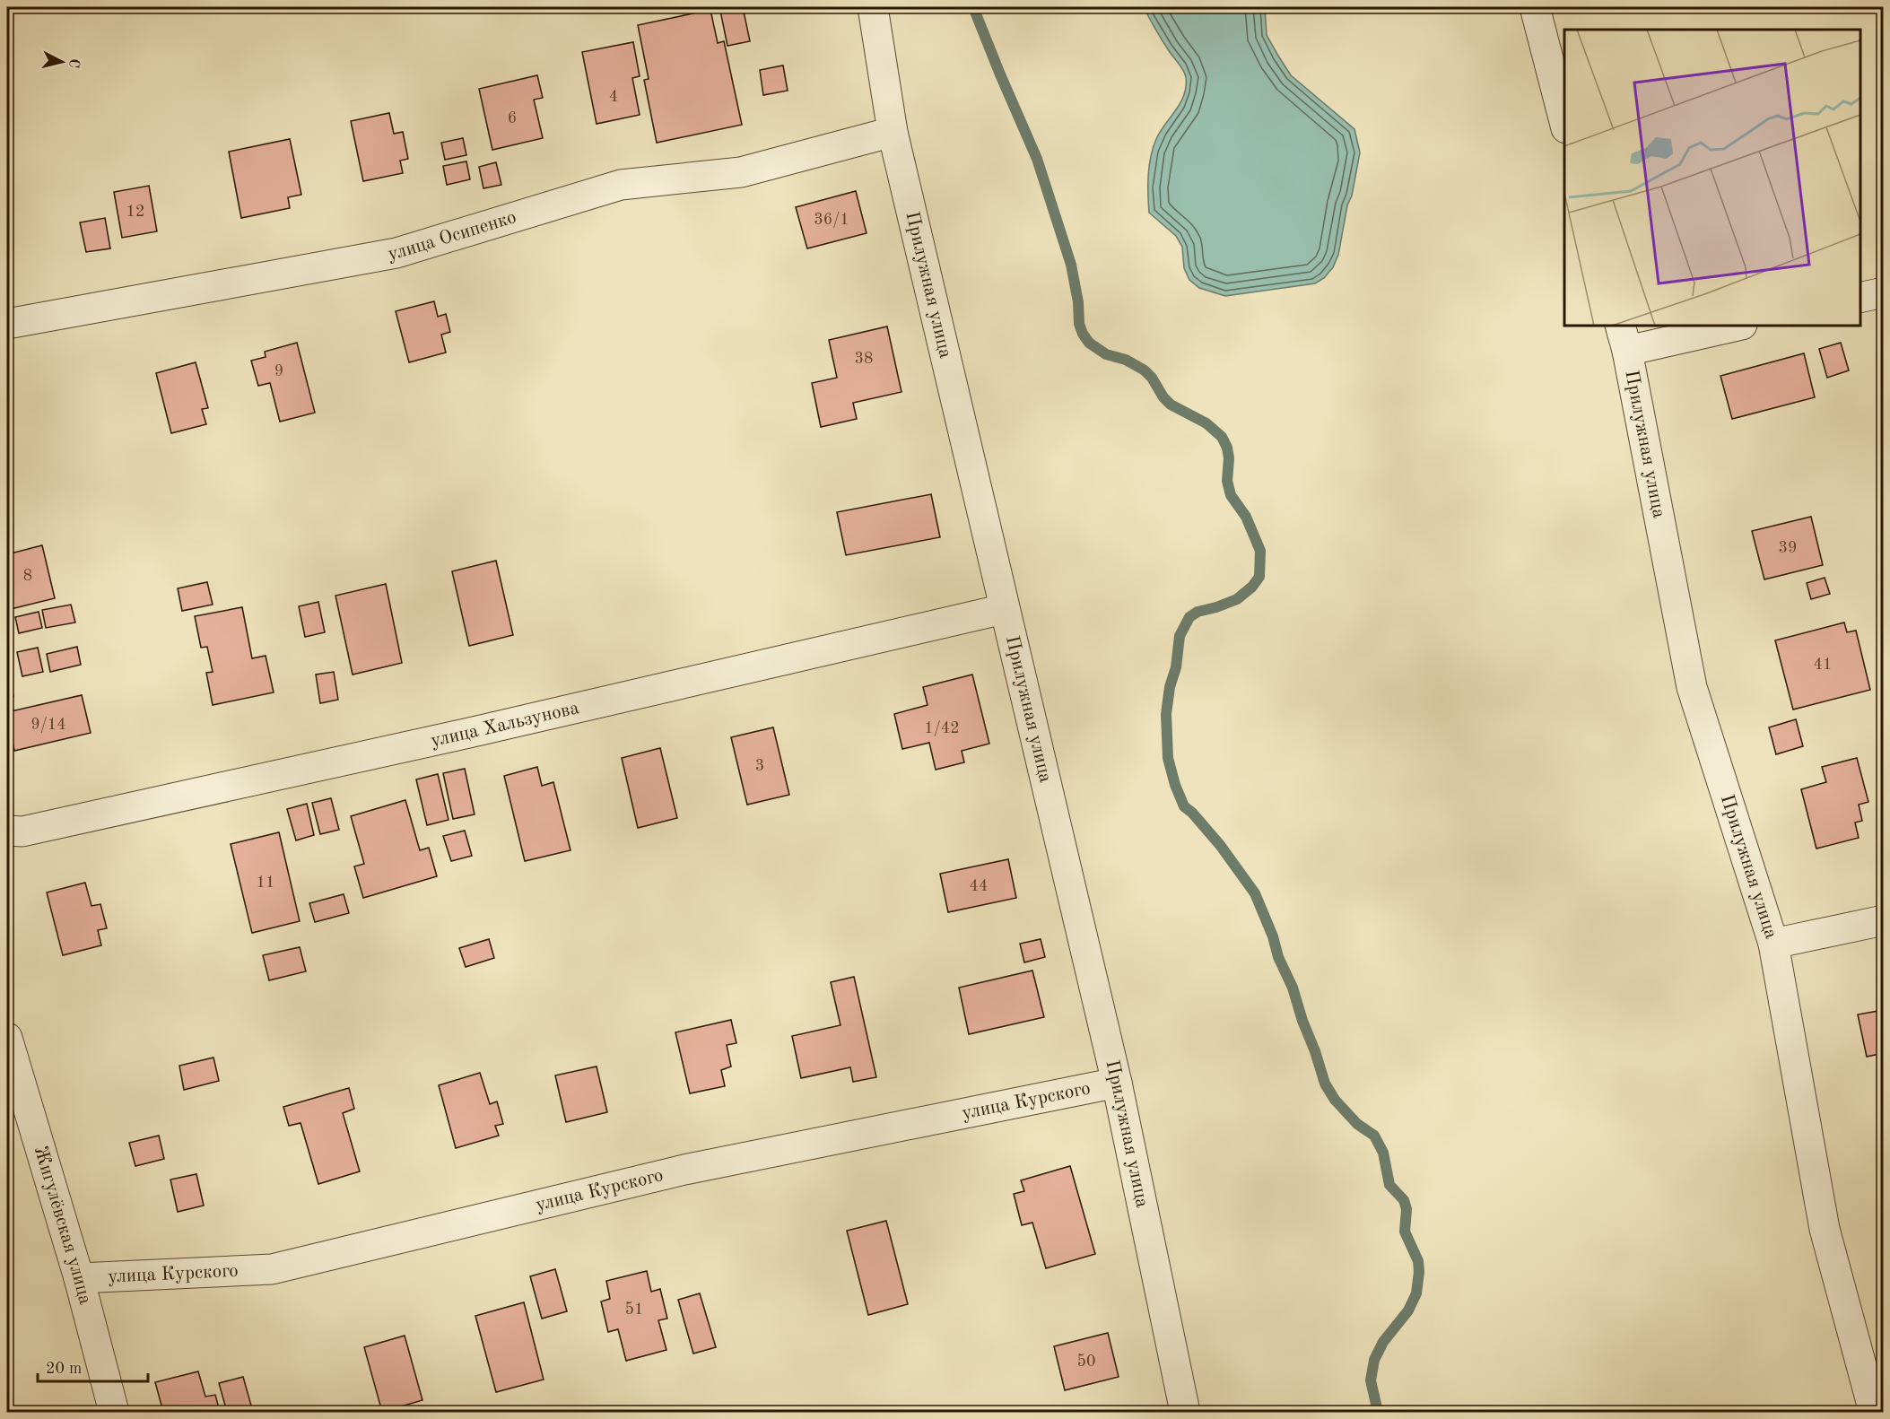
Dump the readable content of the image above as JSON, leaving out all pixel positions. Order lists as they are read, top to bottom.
{
  "streets": {
    "street": [
      "улица Осипенко",
      "Прилужная улица",
      "улица Хальзунова",
      "улица Курского",
      "Жигулёвская улица"
    ]
  },
  "crossings": [
    ["улица Осипенко", "Прилужная улица"],
    ["Прилужная улица", "улица Хальзунова"],
    ["Прилужная улица", "улица Курского"],
    ["улица Курского", "Жигулёвская улица"]
  ],
  "house_numbers": [
    "4",
    "6",
    "12",
    "36/1",
    "38",
    "9",
    "39",
    "8",
    "41",
    "9/14",
    "1/42",
    "3",
    "11",
    "44",
    "51",
    "50"
  ],
  "scale_bar": "20 m",
  "north": "right"
}
